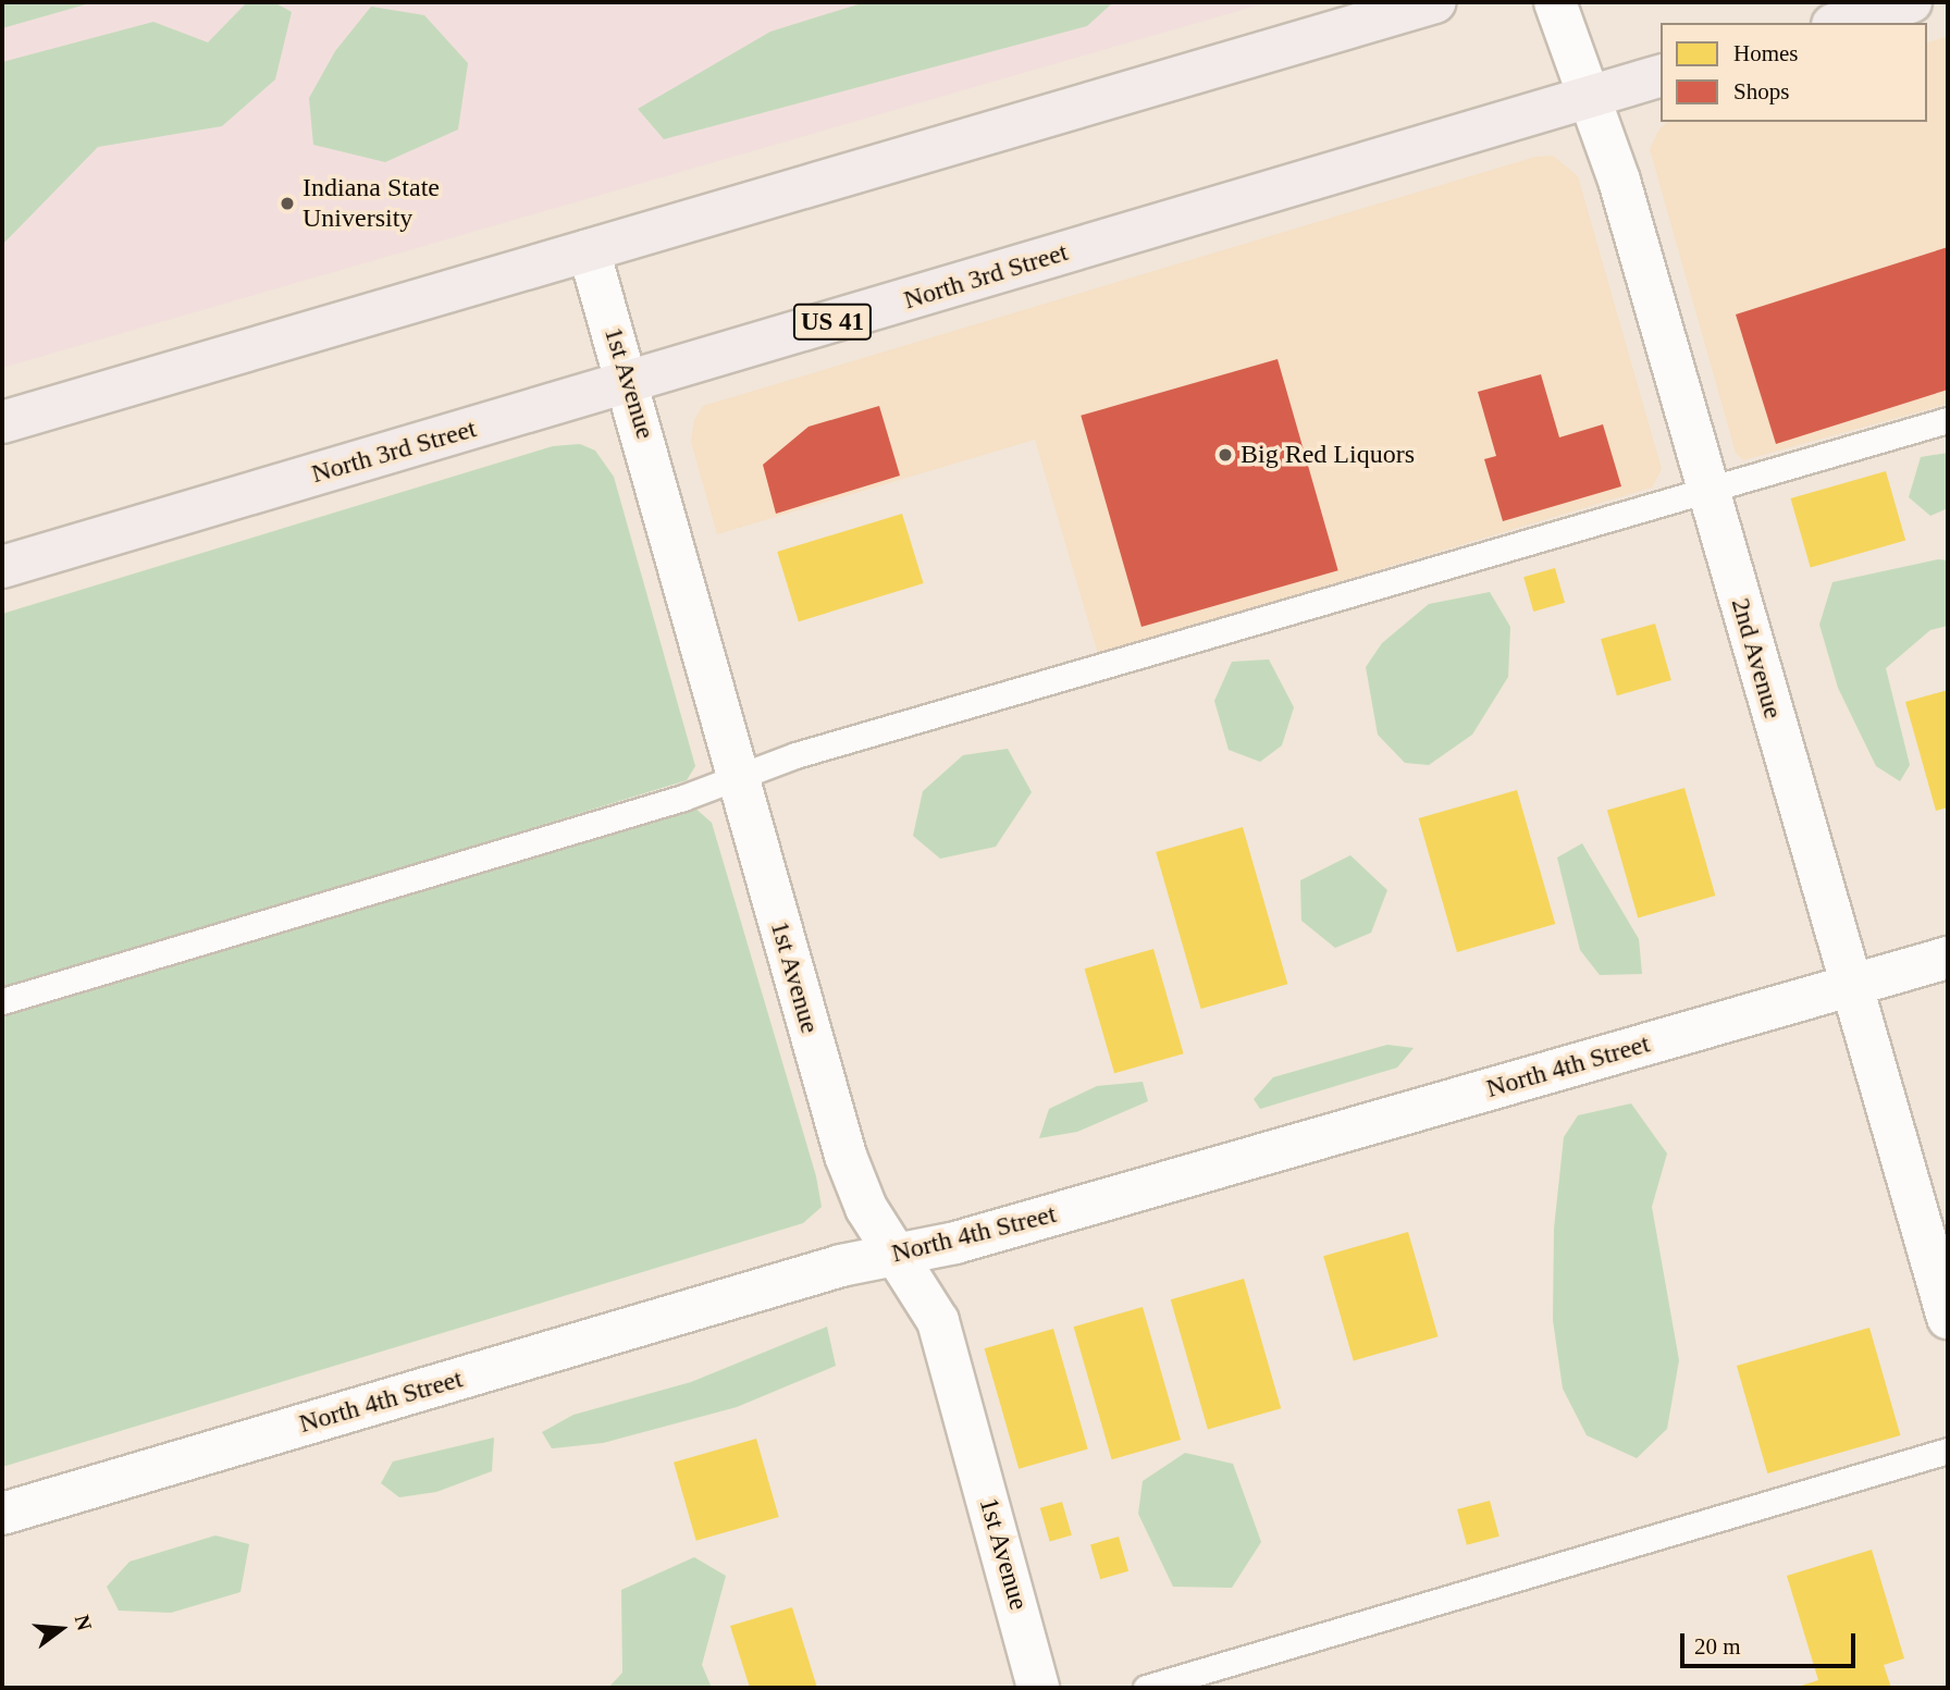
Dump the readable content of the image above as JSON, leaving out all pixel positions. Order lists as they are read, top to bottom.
{
  "streets": {
    "highway": ["North 3rd Street", "US 41"],
    "street": ["1st Avenue", "2nd Avenue", "North 4th Street"]
  },
  "crossings": [
    ["North 3rd Street", "1st Avenue"],
    ["North 3rd Street", "2nd Avenue"],
    ["1st Avenue", "North 4th Street"],
    ["2nd Avenue", "North 4th Street"]
  ],
  "places": ["Indiana State University", "Big Red Liquors"],
  "legend": ["Homes", "Shops"],
  "scale_bar": "20 m",
  "north": "right"
}
